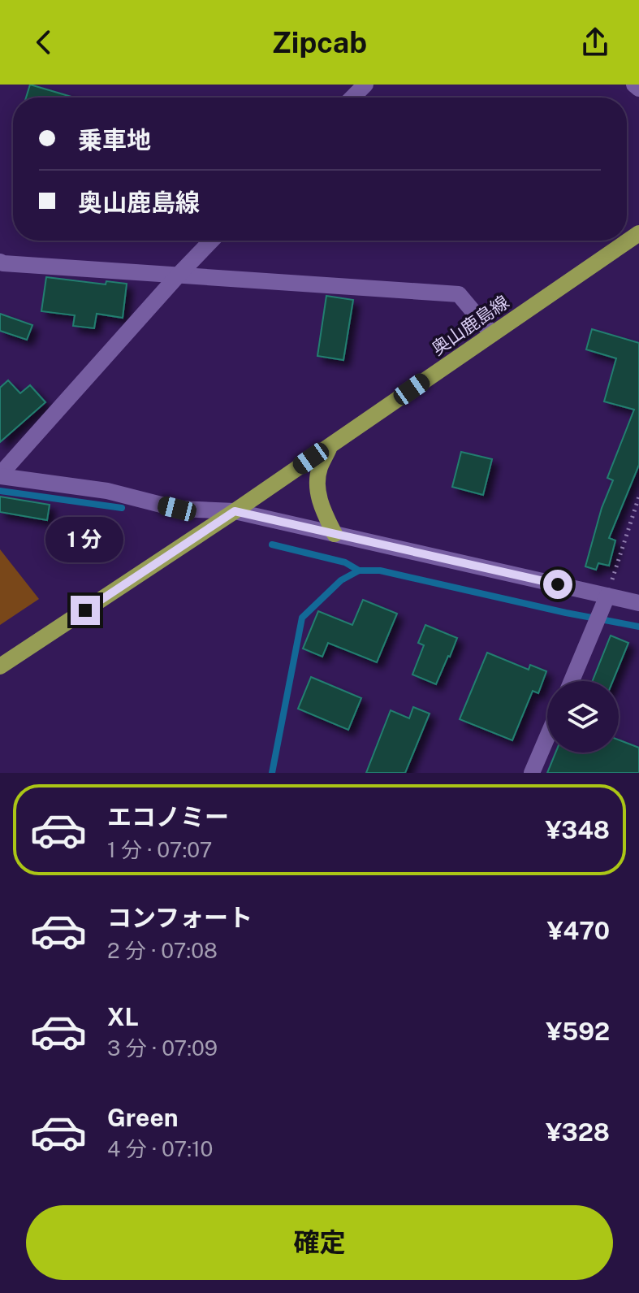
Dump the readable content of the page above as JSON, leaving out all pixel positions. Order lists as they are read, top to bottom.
{
  "streets": {
    "main road": ["奥山鹿島線"]
  },
  "page": {
    "header": "Zipcab",
    "banner": ["乗車地", "奥山鹿島線"],
    "bubble": "1 分",
    "list": [
      {
        "name": "エコノミー",
        "note": "1 分 · 07:07",
        "value": "¥348"
      },
      {
        "name": "コンフォート",
        "note": "2 分 · 07:08",
        "value": "¥470"
      },
      {
        "name": "XL",
        "note": "3 分 · 07:09",
        "value": "¥592"
      },
      {
        "name": "Green",
        "note": "4 分 · 07:10",
        "value": "¥328"
      }
    ],
    "buttons": "確定"
  }
}
